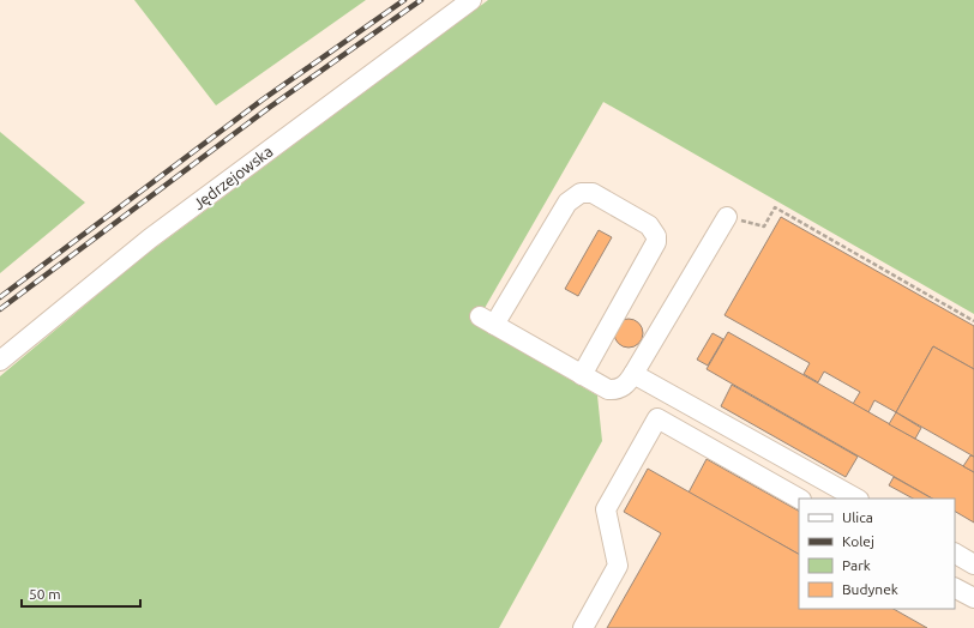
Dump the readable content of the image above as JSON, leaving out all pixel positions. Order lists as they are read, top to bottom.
{
  "streets": {
    "lane": ["Jędrzejowska"]
  },
  "legend": [
    "Ulica",
    "Kolej",
    "Park",
    "Budynek"
  ],
  "scale_bar": "50 m"
}
